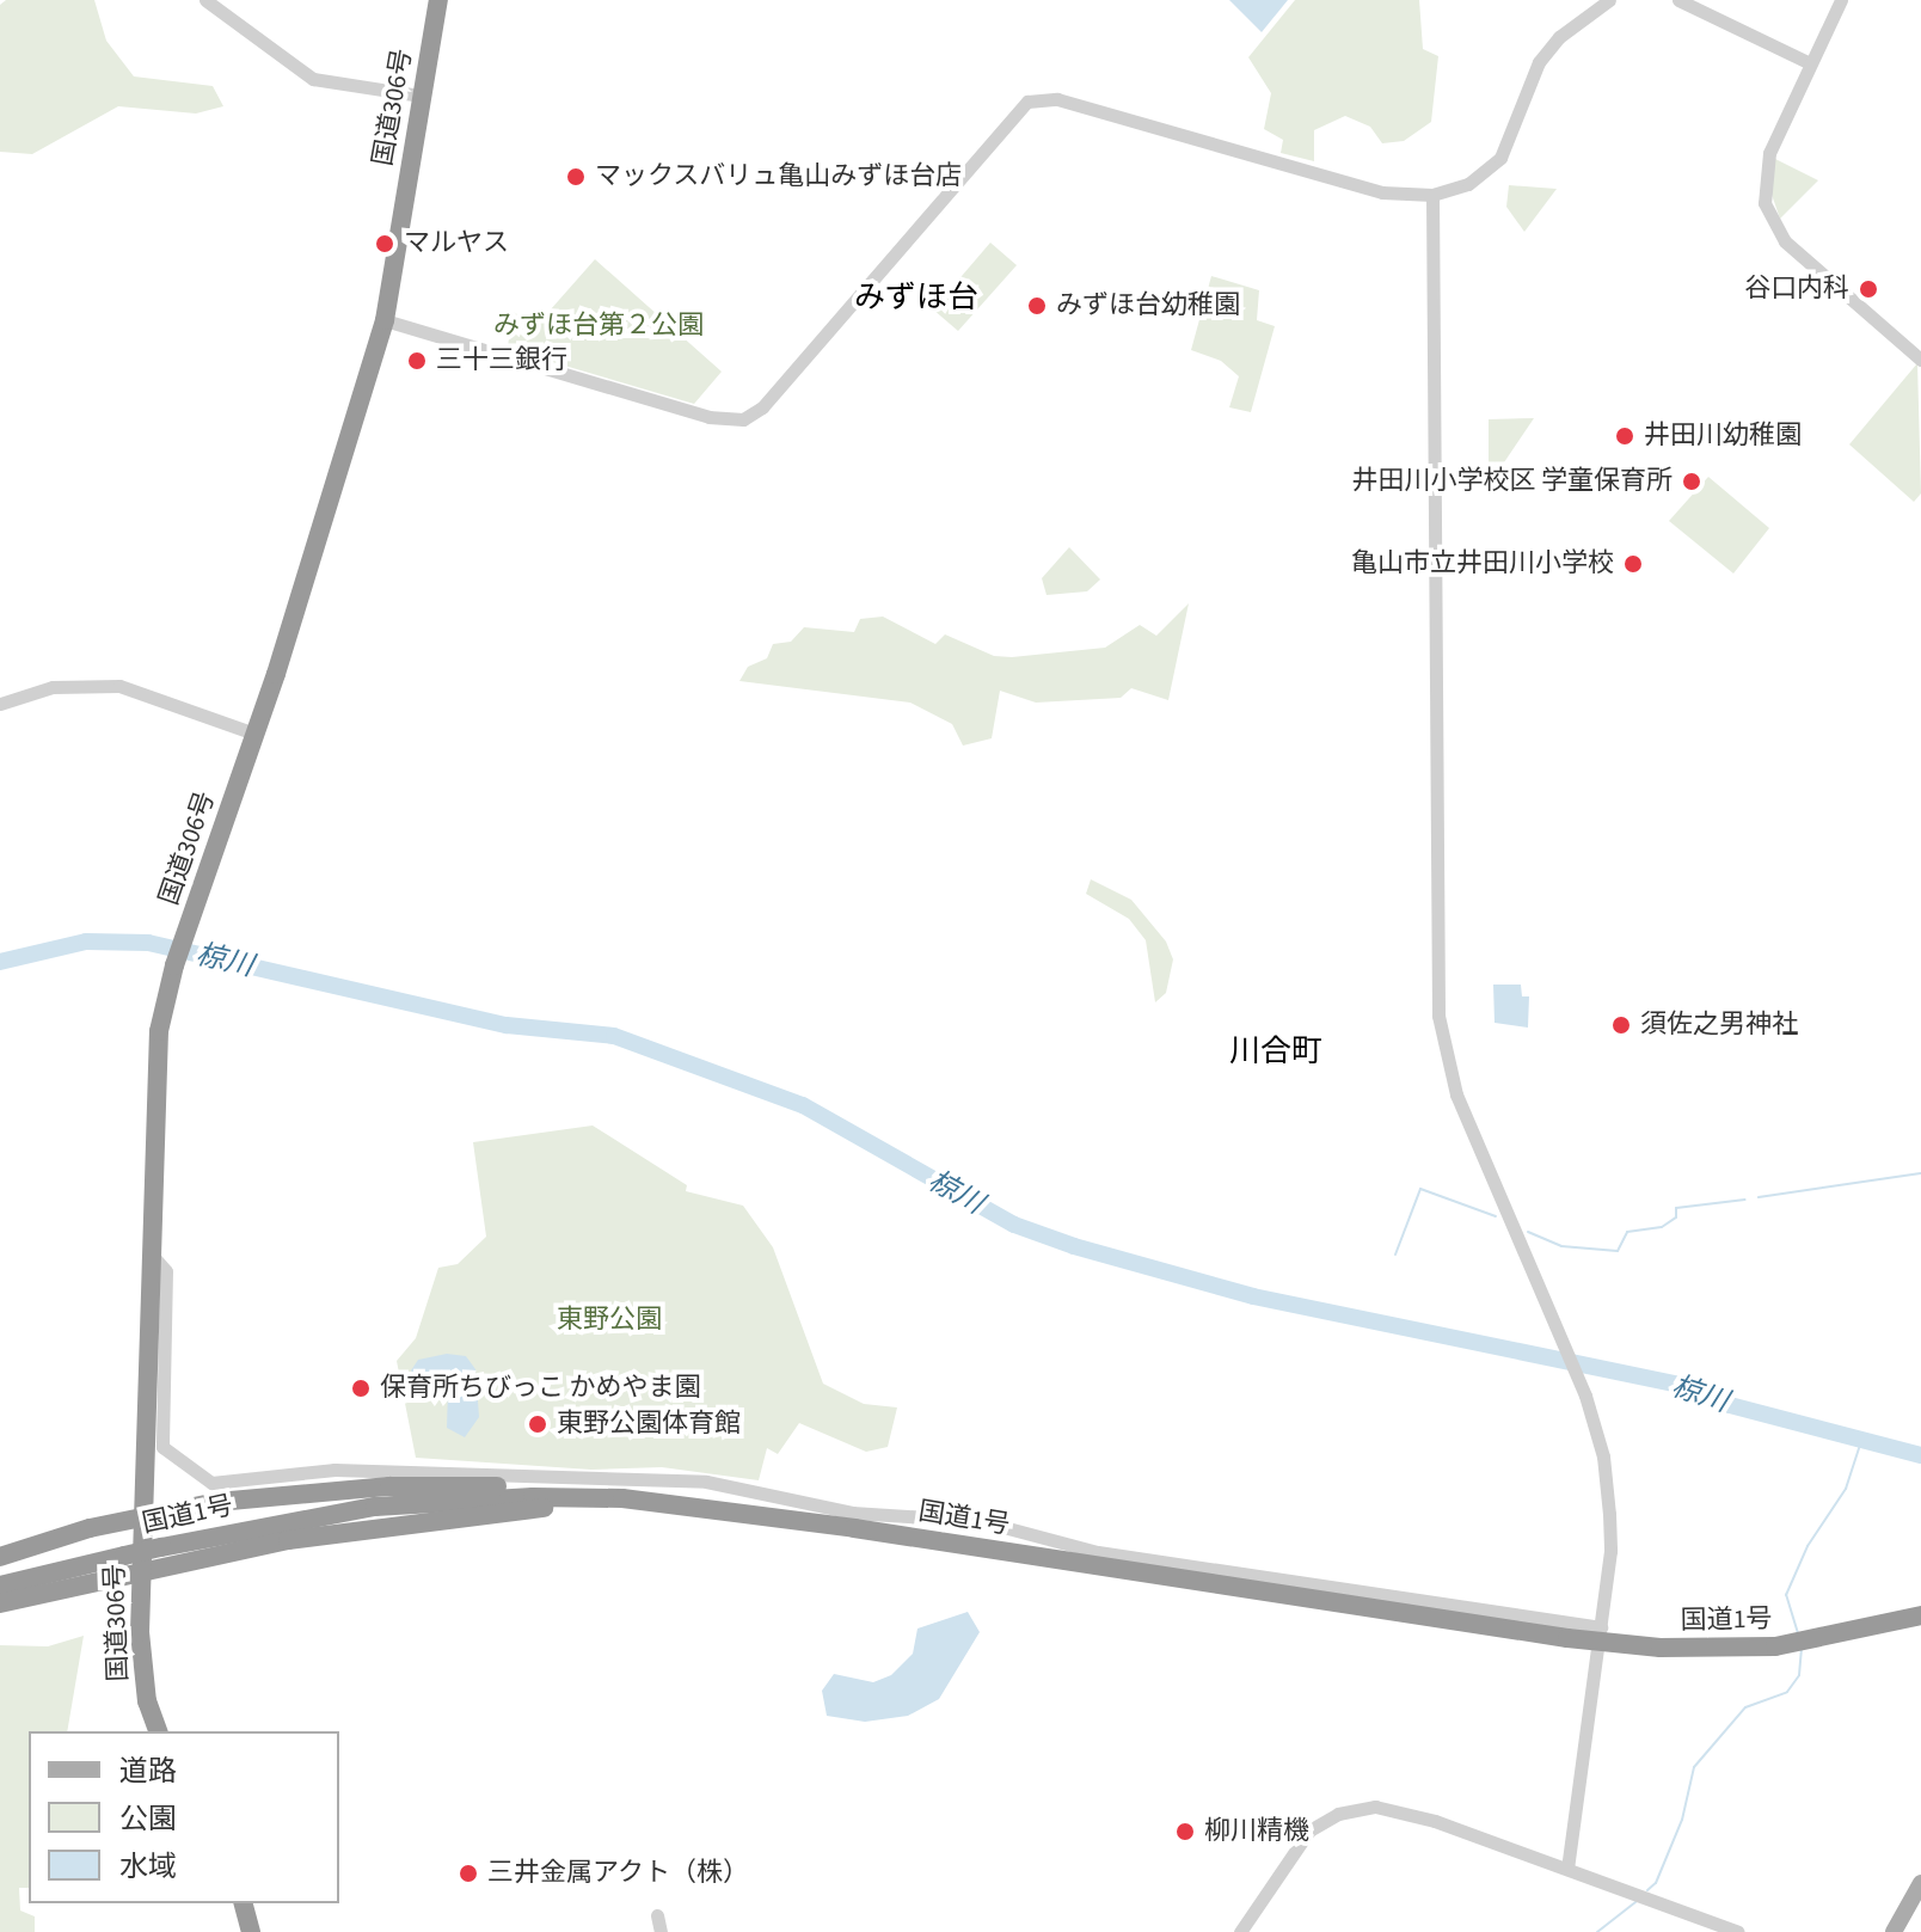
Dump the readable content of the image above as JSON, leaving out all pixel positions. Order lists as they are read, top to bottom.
{
  "streets": {
    "highway": ["国道306号", "国道1号"]
  },
  "districts": ["みずほ台", "川合町"],
  "water": ["椋川"],
  "parks": ["みずほ台第２公園", "東野公園"],
  "places": [
    "マックスバリュ亀山みずほ台店",
    "マルヤス",
    "谷口内科",
    "みずほ台幼稚園",
    "三十三銀行",
    "井田川幼稚園",
    "井田川小学校区 学童保育所",
    "亀山市立井田川小学校",
    "須佐之男神社",
    "保育所ちびっこ かめやま園",
    "東野公園体育館",
    "柳川精機",
    "三井金属アクト（株）"
  ],
  "legend": ["道路", "公園", "水域"]
}
